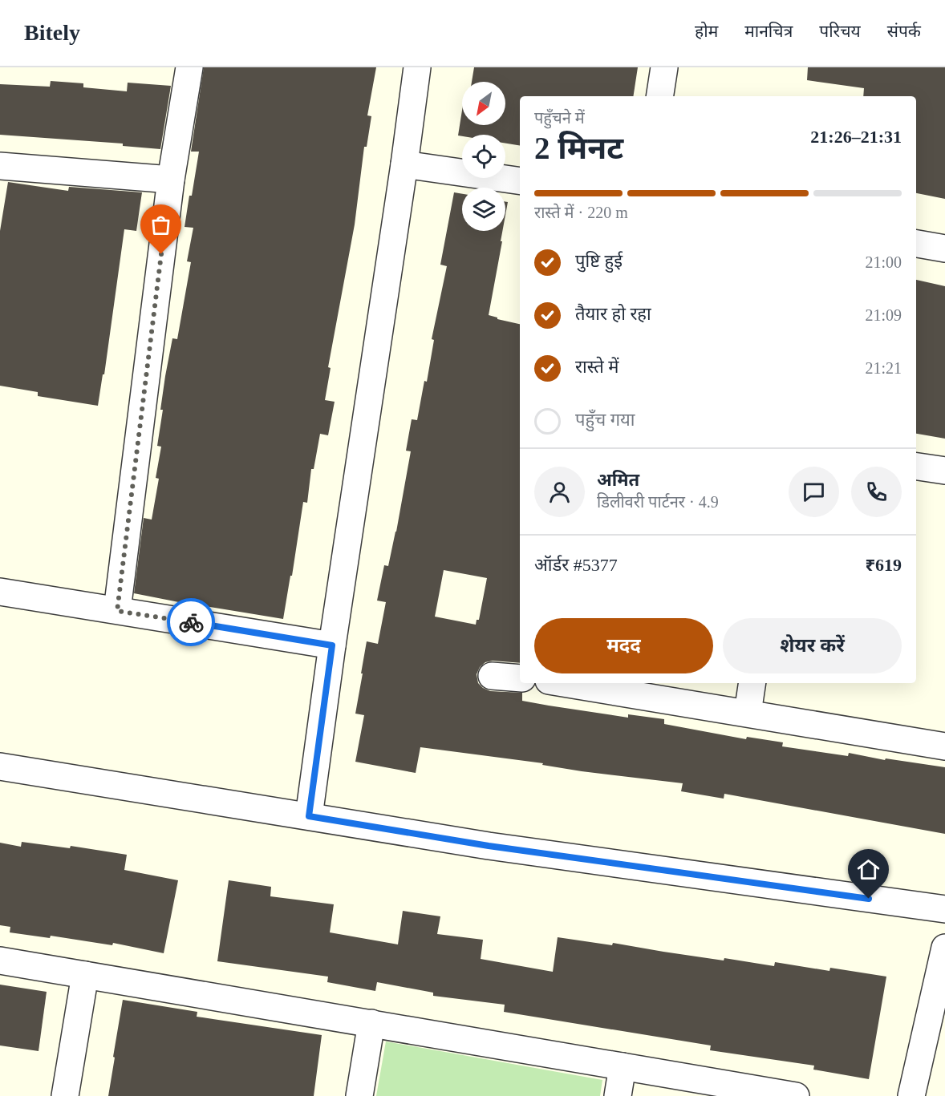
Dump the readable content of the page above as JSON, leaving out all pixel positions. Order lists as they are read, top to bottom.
{
  "north": "bottom left",
  "page": {
    "header": "Bitely",
    "nav": [
      "होम",
      "मानचित्र",
      "परिचय",
      "संपर्क"
    ],
    "heading": ["2 मिनट", "पहुँचने में", "21:26–21:31"],
    "panel": [
      "अमित",
      "डिलीवरी पार्टनर · 4.9",
      "ऑर्डर #5377",
      "₹619"
    ],
    "bar": "रास्ते में · 220 m",
    "list": [
      ["पुष्टि हुई", "21:00"],
      ["तैयार हो रहा", "21:09"],
      ["रास्ते में", "21:21"],
      "पहुँच गया"
    ],
    "buttons": ["मदद", "शेयर करें"]
  }
}
